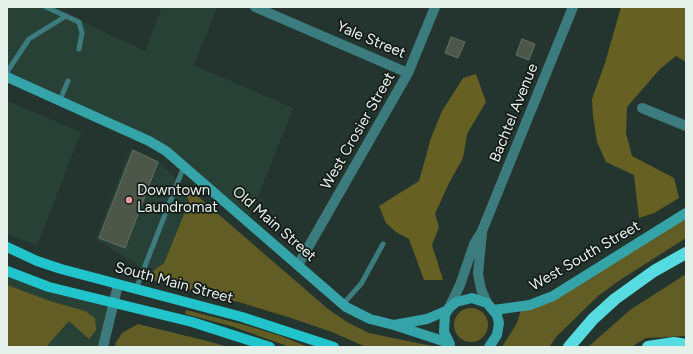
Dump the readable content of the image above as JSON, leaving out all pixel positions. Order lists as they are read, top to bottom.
{
  "streets": {
    "main road": ["Old Main Street", "West South Street", "South Main Street"],
    "street": ["Yale Street", "Bachtel Avenue", "West Crosier Street"]
  },
  "crossings": [
    ["Yale Street", "West Crosier Street"],
    ["Bachtel Avenue", "Old Main Street"],
    ["Bachtel Avenue", "West South Street"],
    ["West Crosier Street", "Old Main Street"],
    ["Old Main Street", "West South Street"]
  ],
  "places": ["Downtown Laundromat"]
}
